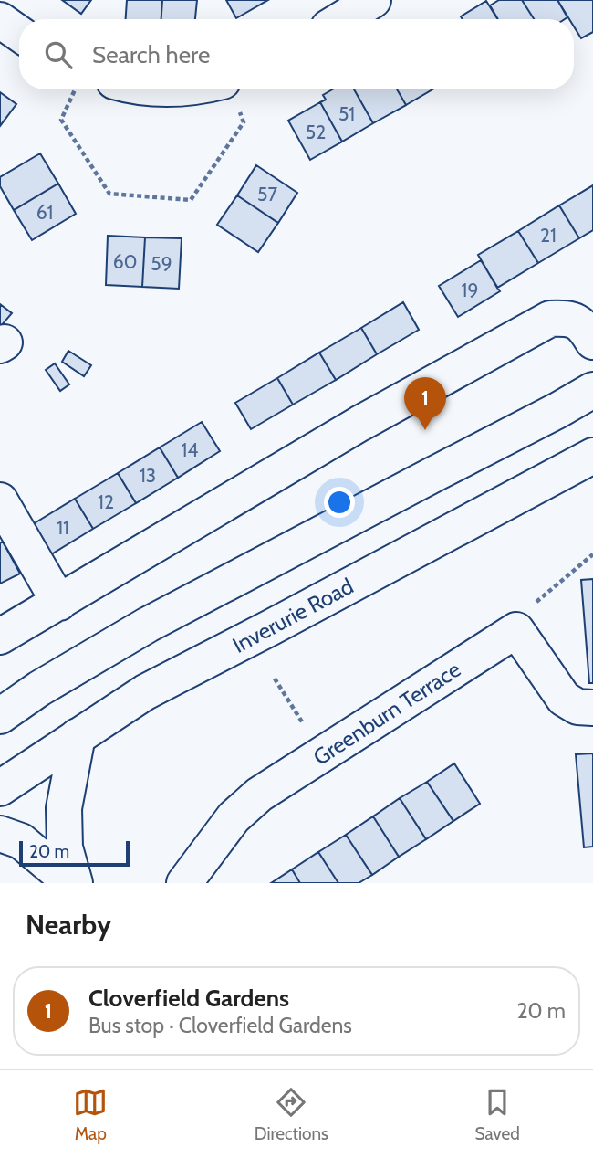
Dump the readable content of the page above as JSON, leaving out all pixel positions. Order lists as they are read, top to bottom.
{
  "streets": {
    "street": ["Inverurie Road", "Greenburn Terrace"]
  },
  "house_numbers": [
    "51",
    "52",
    "57",
    "61",
    "21",
    "60",
    "59",
    "19",
    "14",
    "13",
    "12",
    "11"
  ],
  "scale_bar": "20 m",
  "page": {
    "search": "Search here",
    "pins": "1",
    "scale": "20 m",
    "heading": "Nearby",
    "list": [
      {
        "mark": "1",
        "name": "Cloverfield Gardens",
        "note": "Bus stop · Cloverfield Gardens",
        "value": "20 m"
      }
    ],
    "nav": ["Map", "Directions", "Saved"]
  }
}
